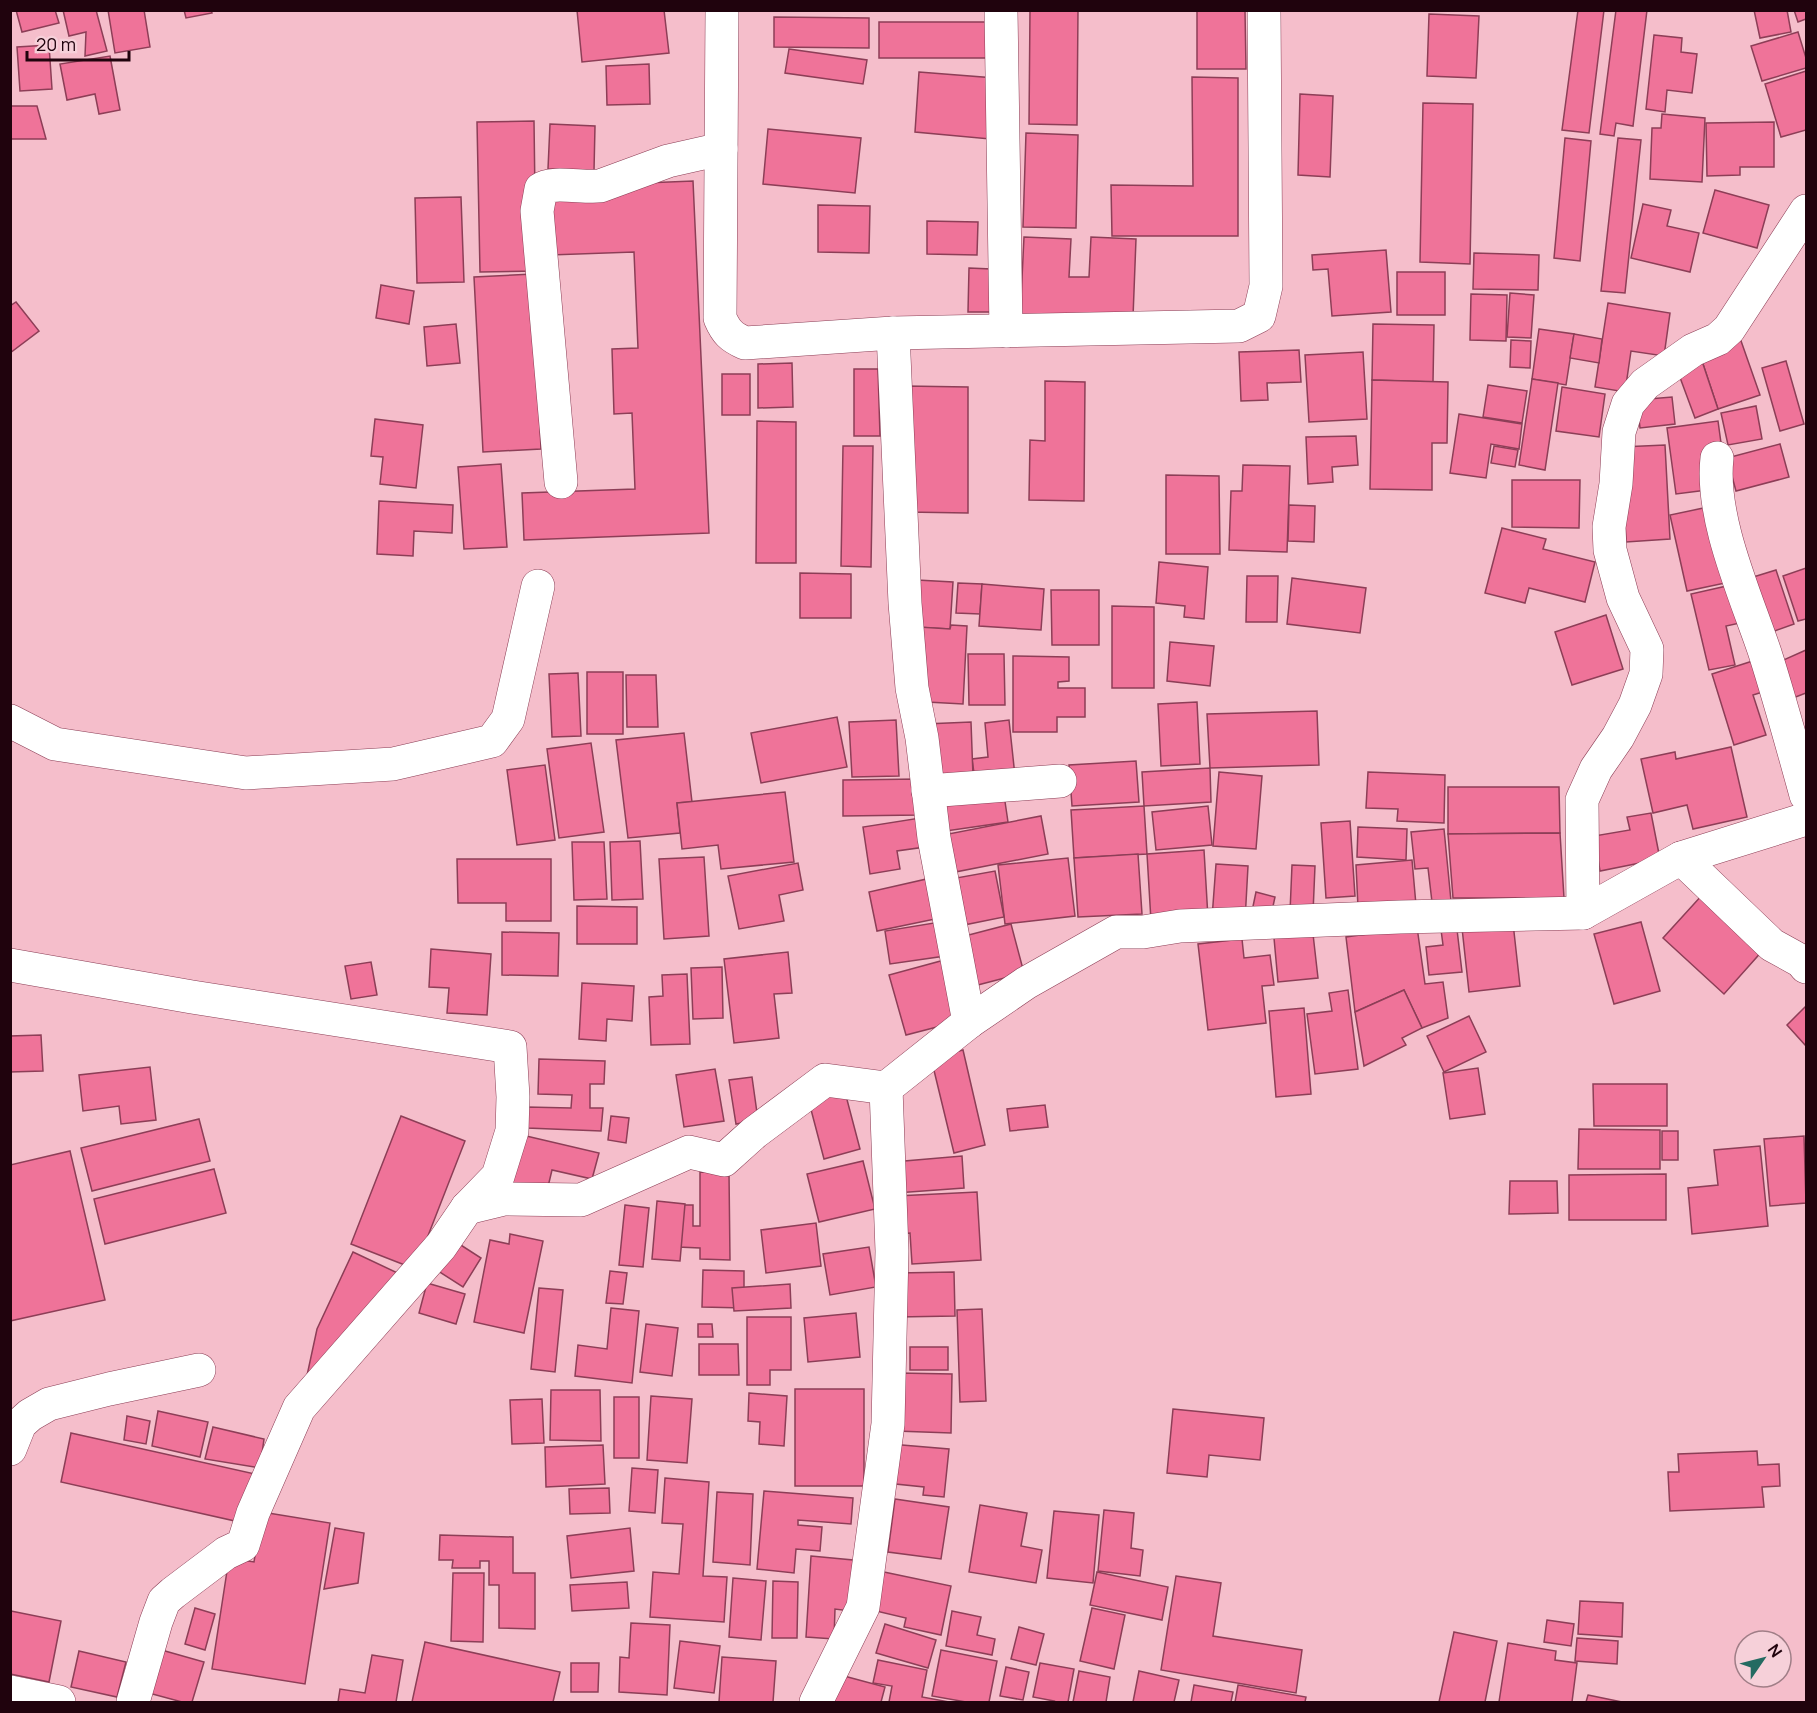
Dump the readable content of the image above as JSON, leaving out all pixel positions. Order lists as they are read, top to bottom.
{
  "scale_bar": "20 m",
  "north": "top right"
}
